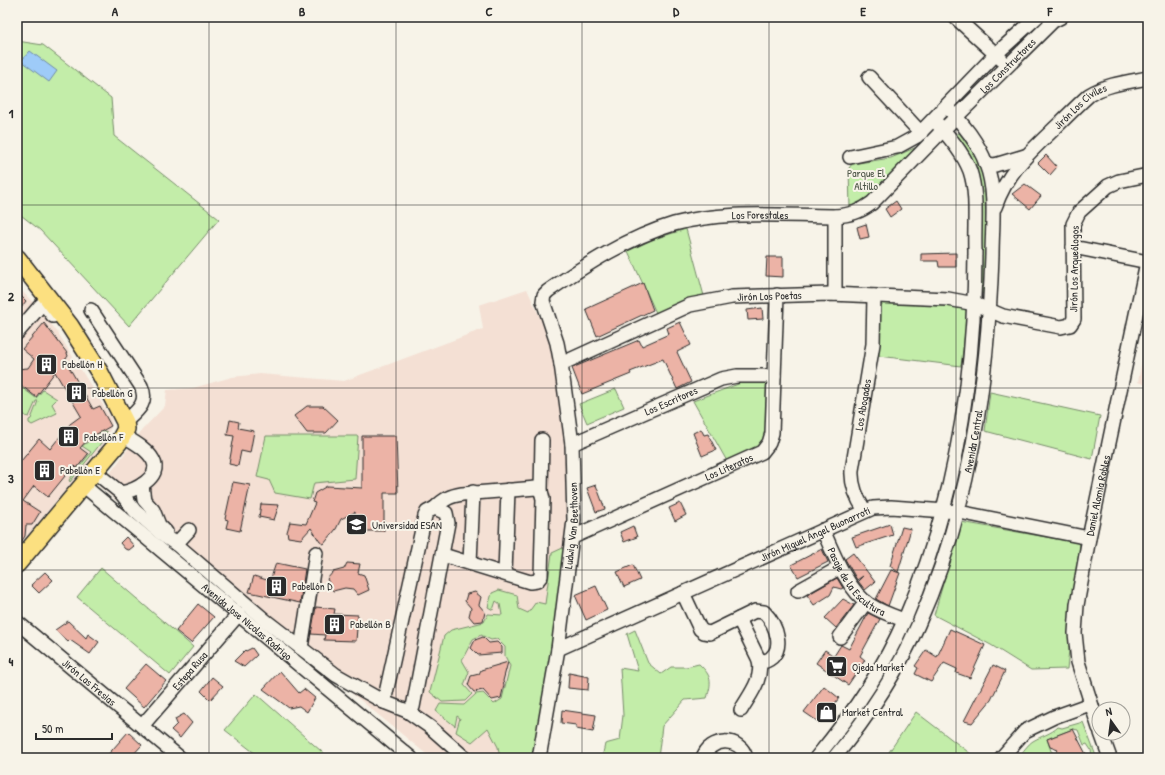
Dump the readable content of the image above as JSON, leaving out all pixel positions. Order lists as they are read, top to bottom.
{
  "streets": {
    "street": [
      "Los Constructores",
      "Jirón Los Civiles",
      "Los Forestales",
      "Jirón Los Arqueólogos",
      "Jirón Los Poetas",
      "Los Escritores",
      "Los Abogados",
      "Avenida Central",
      "Los Literatos",
      "Daniel Alomia Robles",
      "Ludwig Van Beethoven",
      "Jirón Miguel Ángel Buonarroti",
      "Pasaje de la Escultura",
      "Avenida Jose Nicolas Rodrigo",
      "Estepa Rusa",
      "Jirón Las Fresias"
    ]
  },
  "crossings": [
    ["Los Constructores", "Los Forestales"],
    ["Los Constructores", "Avenida Central"],
    ["Jirón Los Civiles", "Avenida Central"],
    ["Los Forestales", "Avenida Central"],
    ["Los Forestales", "Ludwig Van Beethoven"],
    ["Jirón Los Arqueólogos", "Jirón Los Poetas"],
    ["Jirón Los Arqueólogos", "Avenida Central"],
    ["Jirón Los Poetas", "Los Abogados"],
    ["Jirón Los Poetas", "Avenida Central"],
    ["Jirón Los Poetas", "Los Literatos"],
    ["Jirón Los Poetas", "Ludwig Van Beethoven"],
    ["Los Escritores", "Los Literatos"],
    ["Los Escritores", "Ludwig Van Beethoven"],
    ["Los Abogados", "Jirón Miguel Ángel Buonarroti"],
    ["Avenida Central", "Jirón Miguel Ángel Buonarroti"],
    ["Avenida Central", "Pasaje de la Escultura"],
    ["Los Literatos", "Ludwig Van Beethoven"],
    ["Daniel Alomia Robles", "Jirón Miguel Ángel Buonarroti"],
    ["Ludwig Van Beethoven", "Jirón Miguel Ángel Buonarroti"],
    ["Jirón Miguel Ángel Buonarroti", "Pasaje de la Escultura"],
    ["Avenida Jose Nicolas Rodrigo", "Estepa Rusa"],
    ["Estepa Rusa", "Jirón Las Fresias"]
  ],
  "parks": ["Parque El Altillo"],
  "places": {
    "building": [
      "Pabellón H",
      "Pabellón G",
      "Pabellón F",
      "Pabellón E",
      "Pabellón D",
      "Pabellón B"
    ],
    "school or university": ["Universidad ESAN"],
    "supermarket": ["Ojeda Market"],
    "shop": ["Market Central"]
  },
  "scale_bar": "50 m",
  "north": "top",
  "grid": {
    "columns": [
      "A",
      "B",
      "C",
      "D",
      "E",
      "F"
    ],
    "rows": [
      "1",
      "2",
      "3",
      "4"
    ]
  }
}
